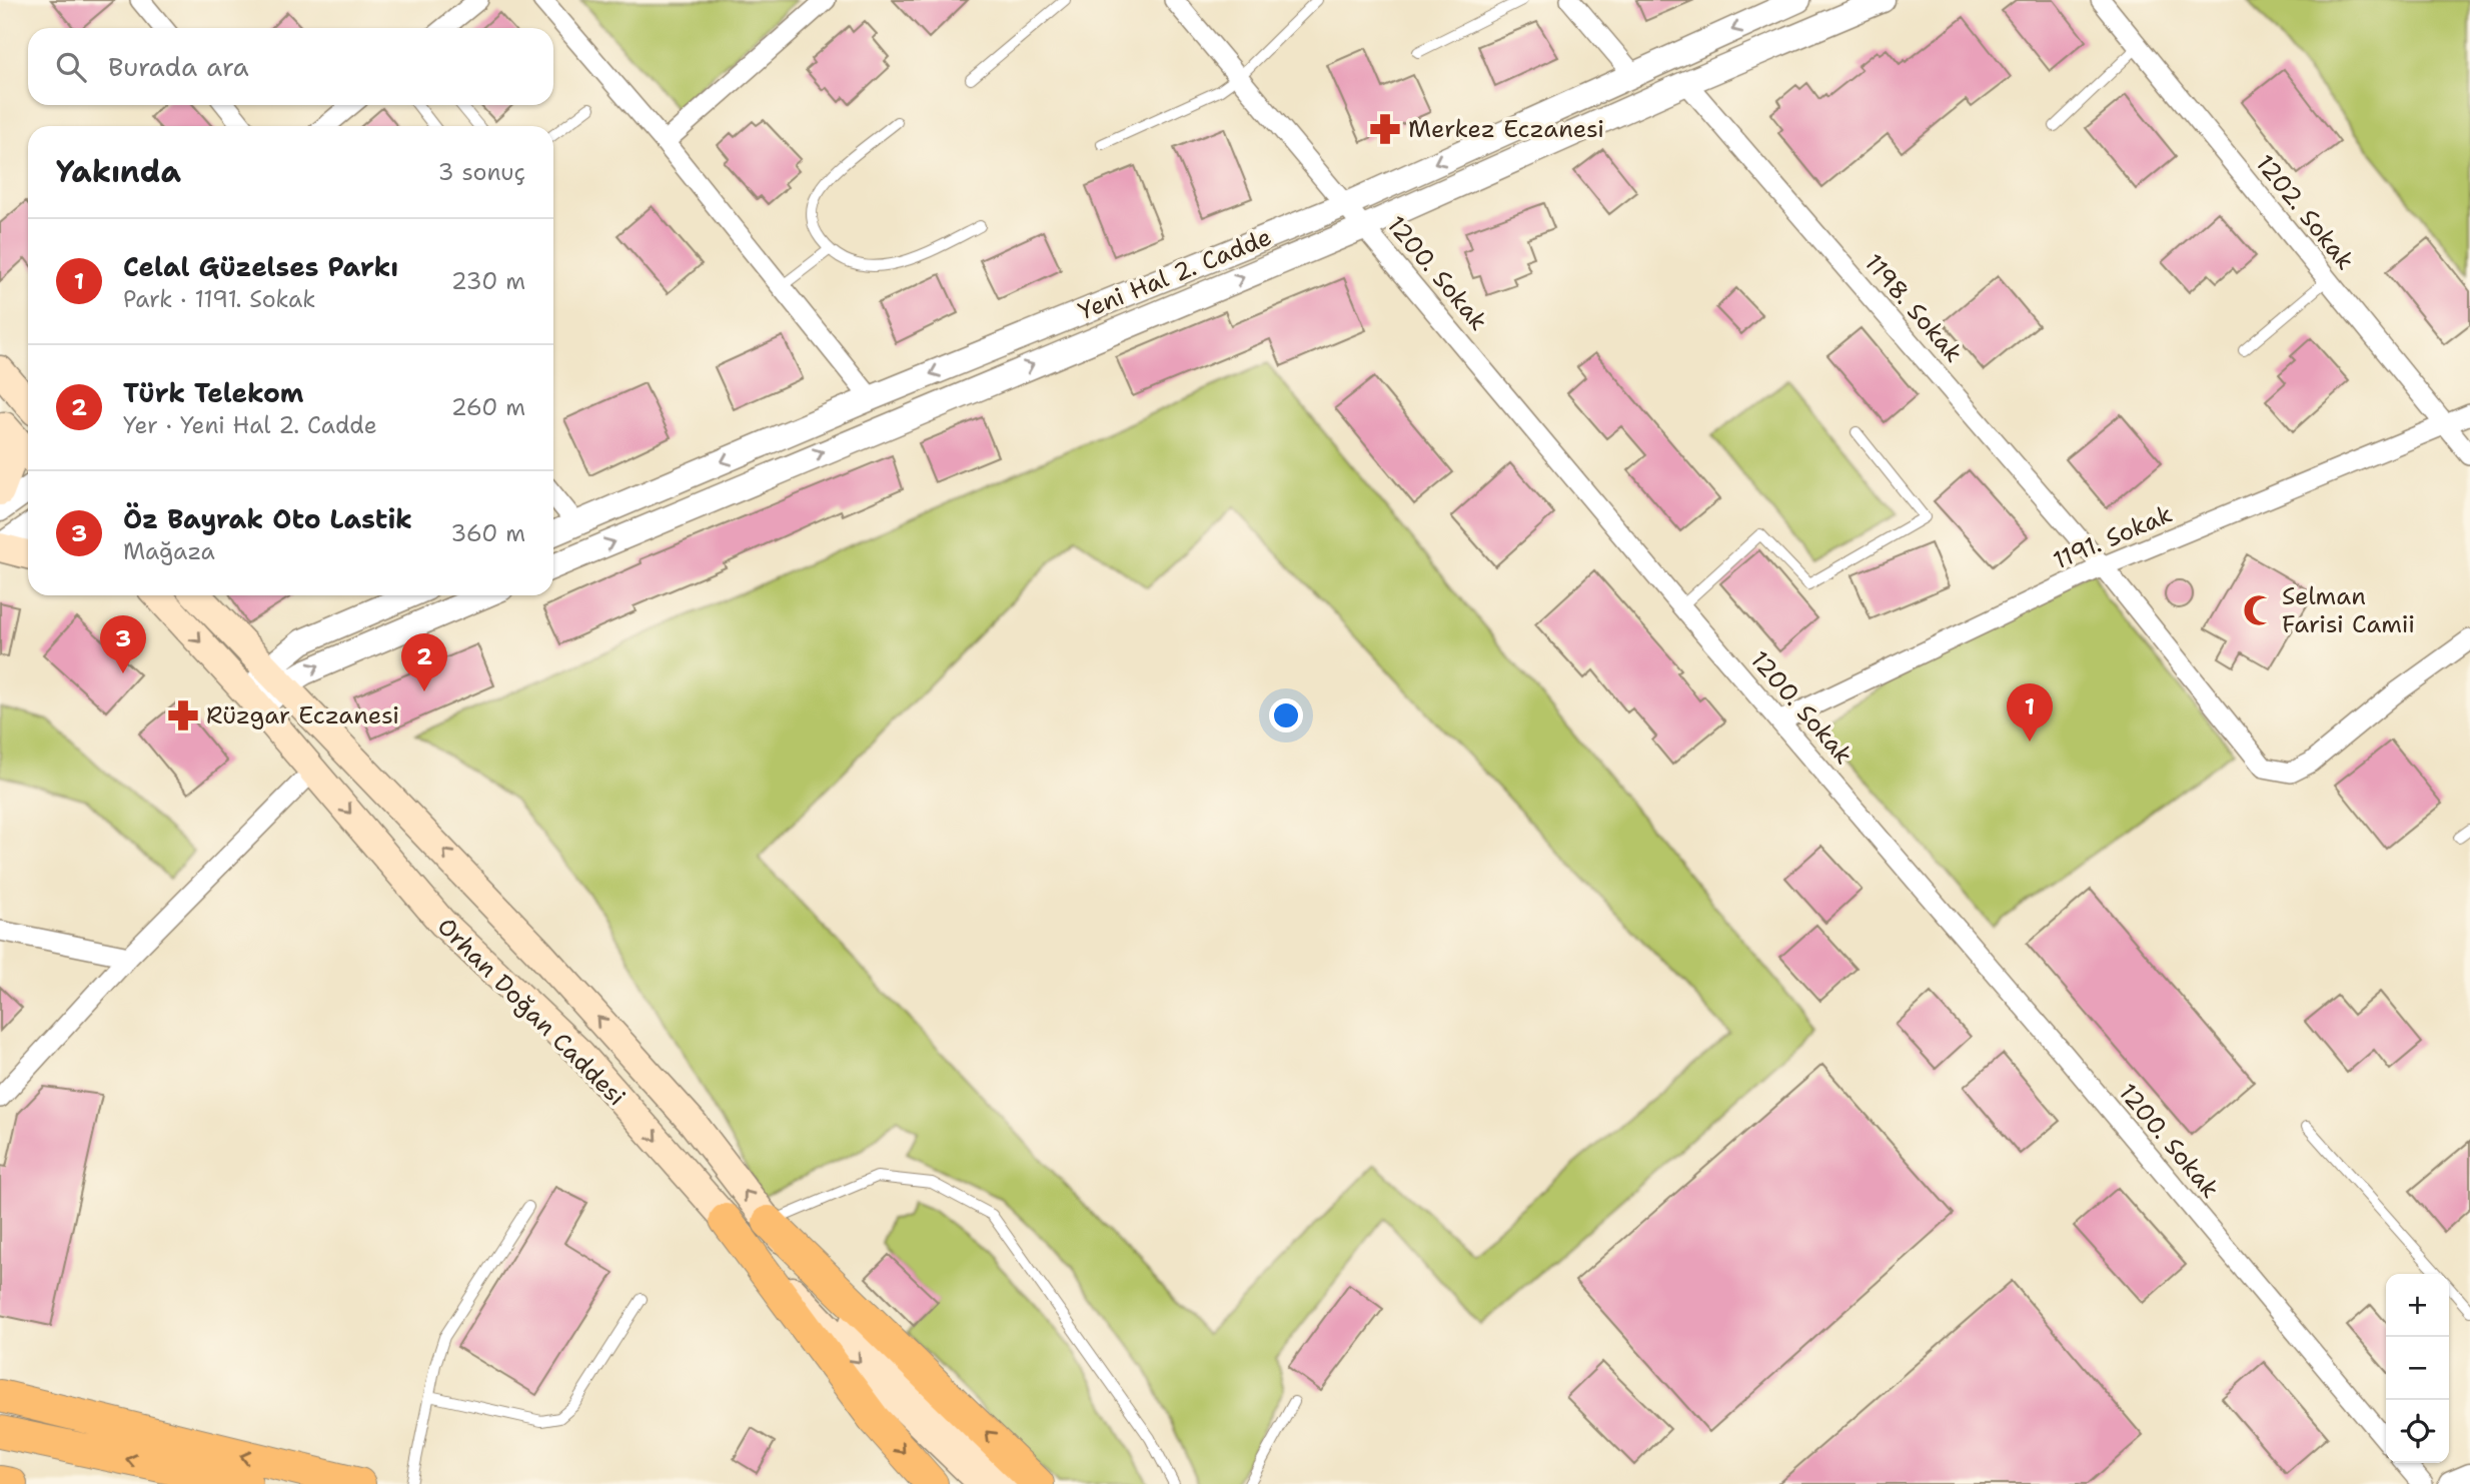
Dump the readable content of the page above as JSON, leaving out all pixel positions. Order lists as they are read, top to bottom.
{
  "streets": {
    "main road": ["Orhan Doğan Caddesi"],
    "street": [
      "1202. Sokak",
      "1200. Sokak",
      "Yeni Hal 2. Cadde",
      "1198. Sokak",
      "1191. Sokak"
    ]
  },
  "crossings": [
    ["1202. Sokak", "1191. Sokak"],
    ["1200. Sokak", "Yeni Hal 2. Cadde"],
    ["1200. Sokak", "1191. Sokak"],
    ["1198. Sokak", "1191. Sokak"]
  ],
  "places": {
    "pharmacy": ["Merkez Eczanesi", "Rüzgar Eczanesi"],
    "mosque": ["Selman Farisi Camii"]
  },
  "page": {
    "search": "Burada ara",
    "heading": ["Yakında", "3 sonuç"],
    "list": [
      {
        "mark": "1",
        "name": "Celal Güzelses Parkı",
        "note": "Park · 1191. Sokak",
        "value": "230 m"
      },
      {
        "mark": "2",
        "name": "Türk Telekom",
        "note": "Yer · Yeni Hal 2. Cadde",
        "value": "260 m"
      },
      {
        "mark": "3",
        "name": "Öz Bayrak Oto Lastik",
        "note": "Mağaza",
        "value": "360 m"
      }
    ],
    "pins": ["3", "2", "1"],
    "map_buttons": ["+", "−"]
  }
}
